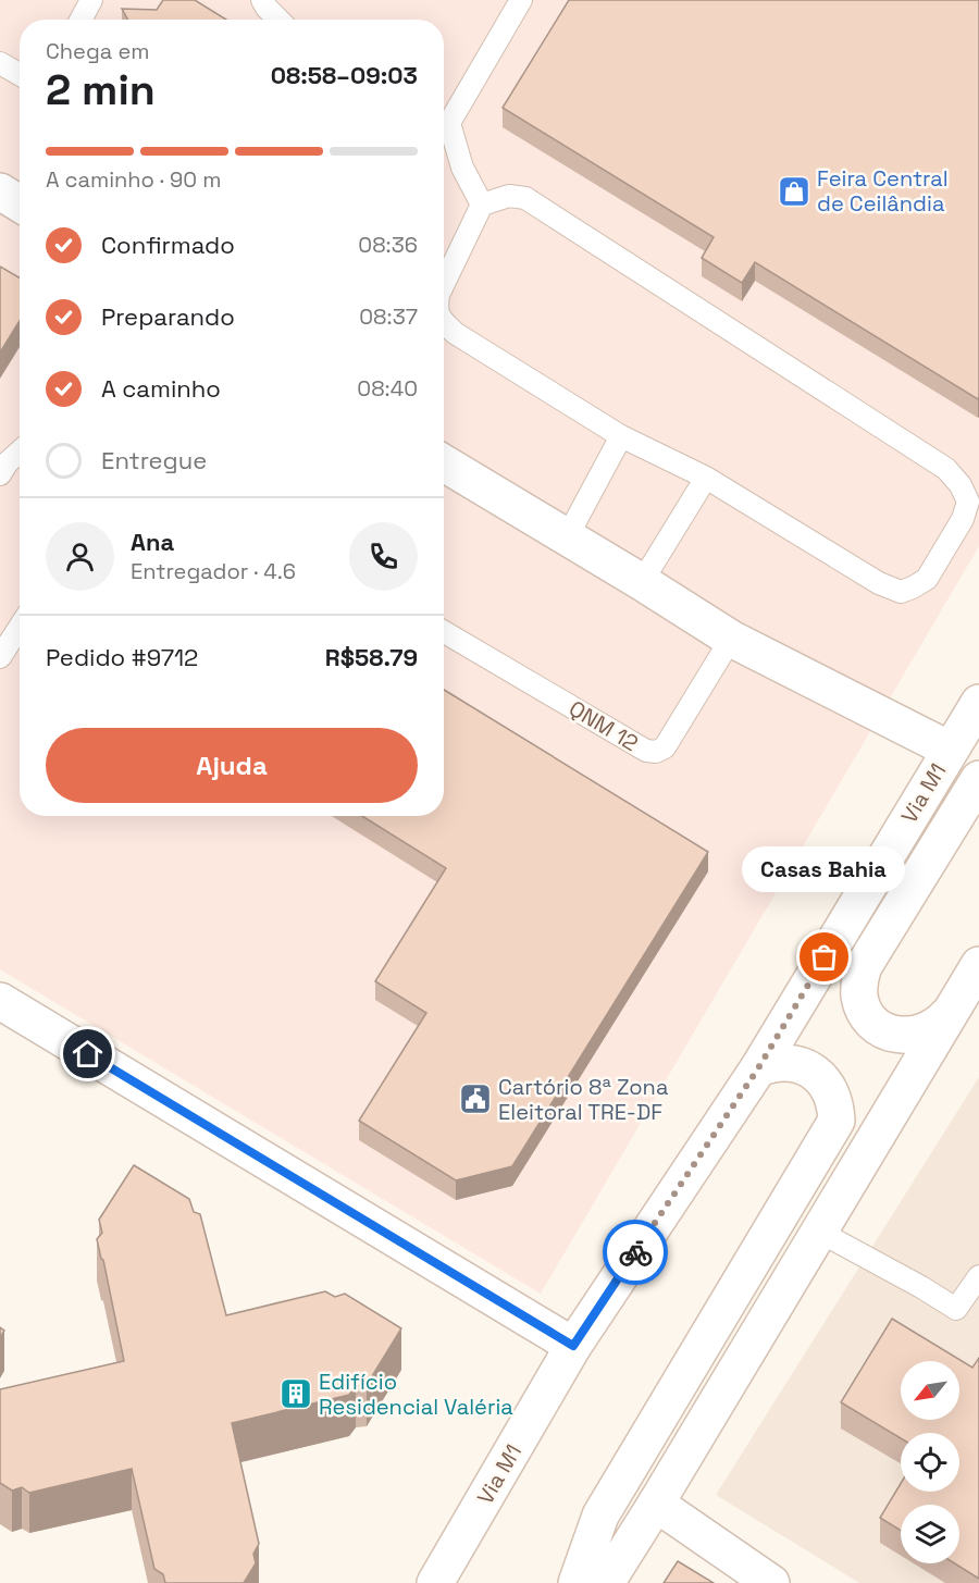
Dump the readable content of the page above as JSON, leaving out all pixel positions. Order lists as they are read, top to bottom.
{
  "streets": {
    "main road": ["Via M1"],
    "lane": ["QNM 12"]
  },
  "places": {
    "shop": ["Feira Central de Ceilândia"],
    "other": ["Casas Bahia"],
    "public building": ["Cartório 8ª Zona Eleitoral TRE-DF"],
    "building": ["Edifício Residencial Valéria"]
  },
  "north": "bottom left",
  "page": {
    "heading": ["2 min", "Chega em", "08:58–09:03"],
    "panel": [
      "Ana",
      "Entregador · 4.6",
      "Pedido #9712",
      "R$58.79"
    ],
    "bar": "A caminho · 90 m",
    "list": [
      ["Confirmado", "08:36"],
      ["Preparando", "08:37"],
      ["A caminho", "08:40"],
      "Entregue"
    ],
    "buttons": "Ajuda",
    "bubble": "Casas Bahia"
  }
}
